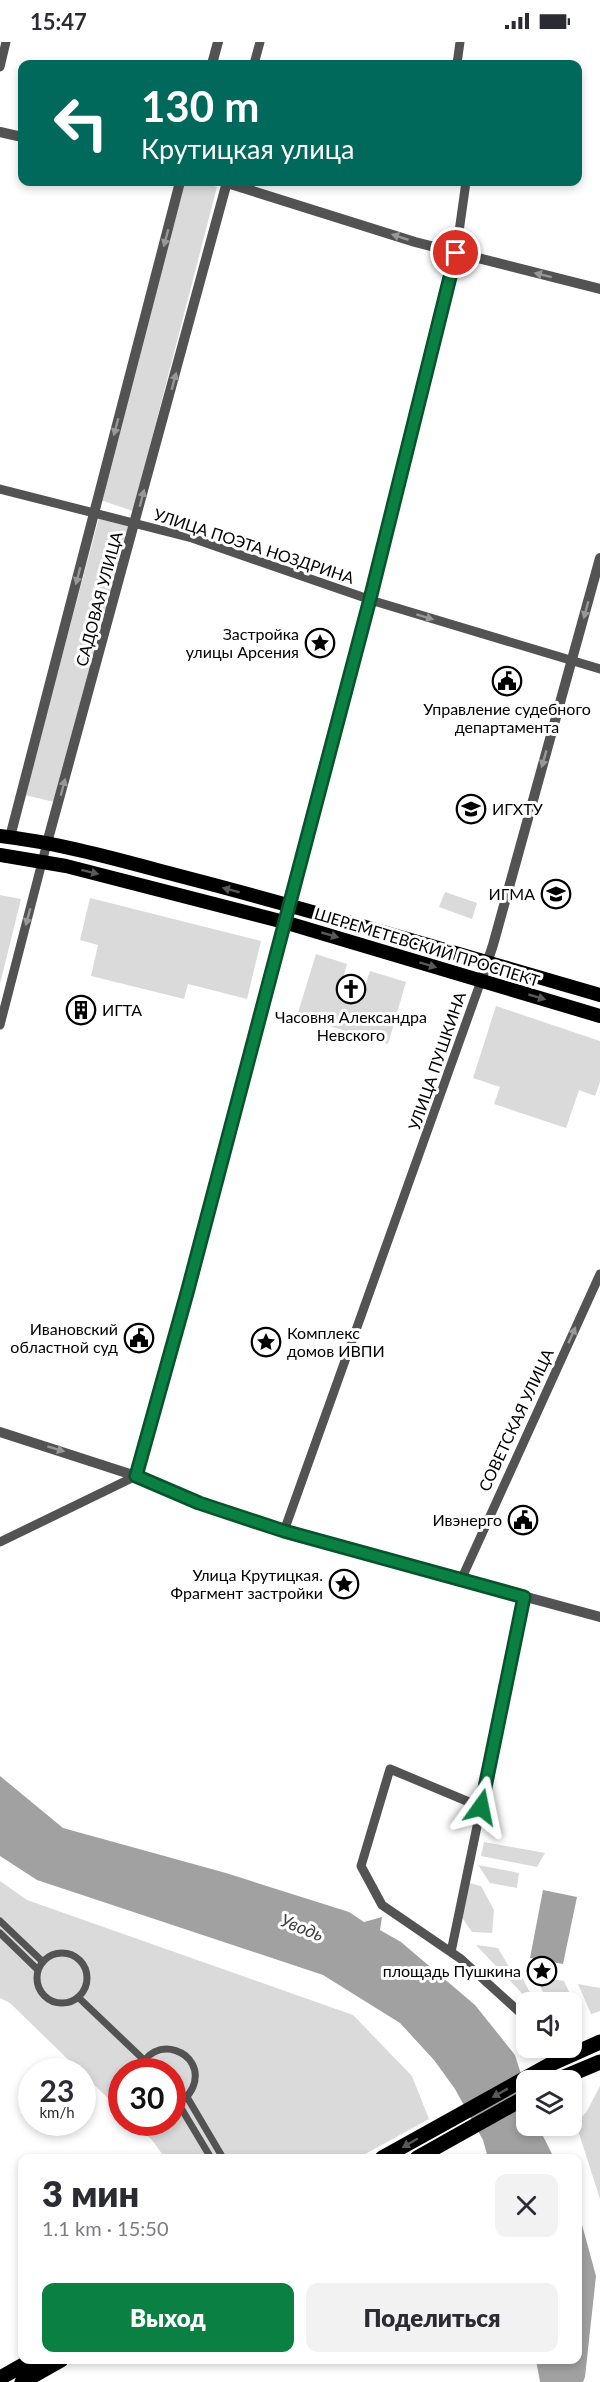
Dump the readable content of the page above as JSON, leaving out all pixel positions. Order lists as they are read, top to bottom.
{
  "streets": {
    "main road": ["ШЕРЕМЕТЕВСКИЙ ПРОСПЕКТ"],
    "street": [
      "УЛИЦА ПОЭТА НОЗДРИНА",
      "САДОВАЯ УЛИЦА",
      "УЛИЦА ПУШКИНА",
      "СОВЕТСКАЯ УЛИЦА"
    ]
  },
  "crossings": [
    ["УЛИЦА ПОЭТА НОЗДРИНА", "САДОВАЯ УЛИЦА"],
    ["УЛИЦА ПОЭТА НОЗДРИНА", "УЛИЦА ПУШКИНА"],
    ["САДОВАЯ УЛИЦА", "ШЕРЕМЕТЕВСКИЙ ПРОСПЕКТ"],
    ["ШЕРЕМЕТЕВСКИЙ ПРОСПЕКТ", "УЛИЦА ПУШКИНА"]
  ],
  "one_way": ["УЛИЦА ПУШКИНА", "СОВЕТСКАЯ УЛИЦА"],
  "water": ["Уводь"],
  "places": {
    "place": [
      "Застройка улицы Арсения",
      "Комплекс домов ИВПИ",
      "Улица Крутицкая. Фрагмент застройки",
      "площадь Пушкина"
    ],
    "public building": ["Управление судебного департамента", "Ивановский областной суд", "Ивэнерго"],
    "school or university": ["ИГХТУ", "ИГМА"],
    "church": ["Часовня Александра Невского"],
    "building": ["ИГТА"]
  },
  "page": {
    "status": "15:47",
    "turn": ["130 m", "Крутицкая улица"],
    "speed": "23 km/h",
    "limit": "30",
    "heading": ["3 мин", "1.1 km · 15:50"],
    "buttons": ["Выход", "Поделиться"]
  }
}
